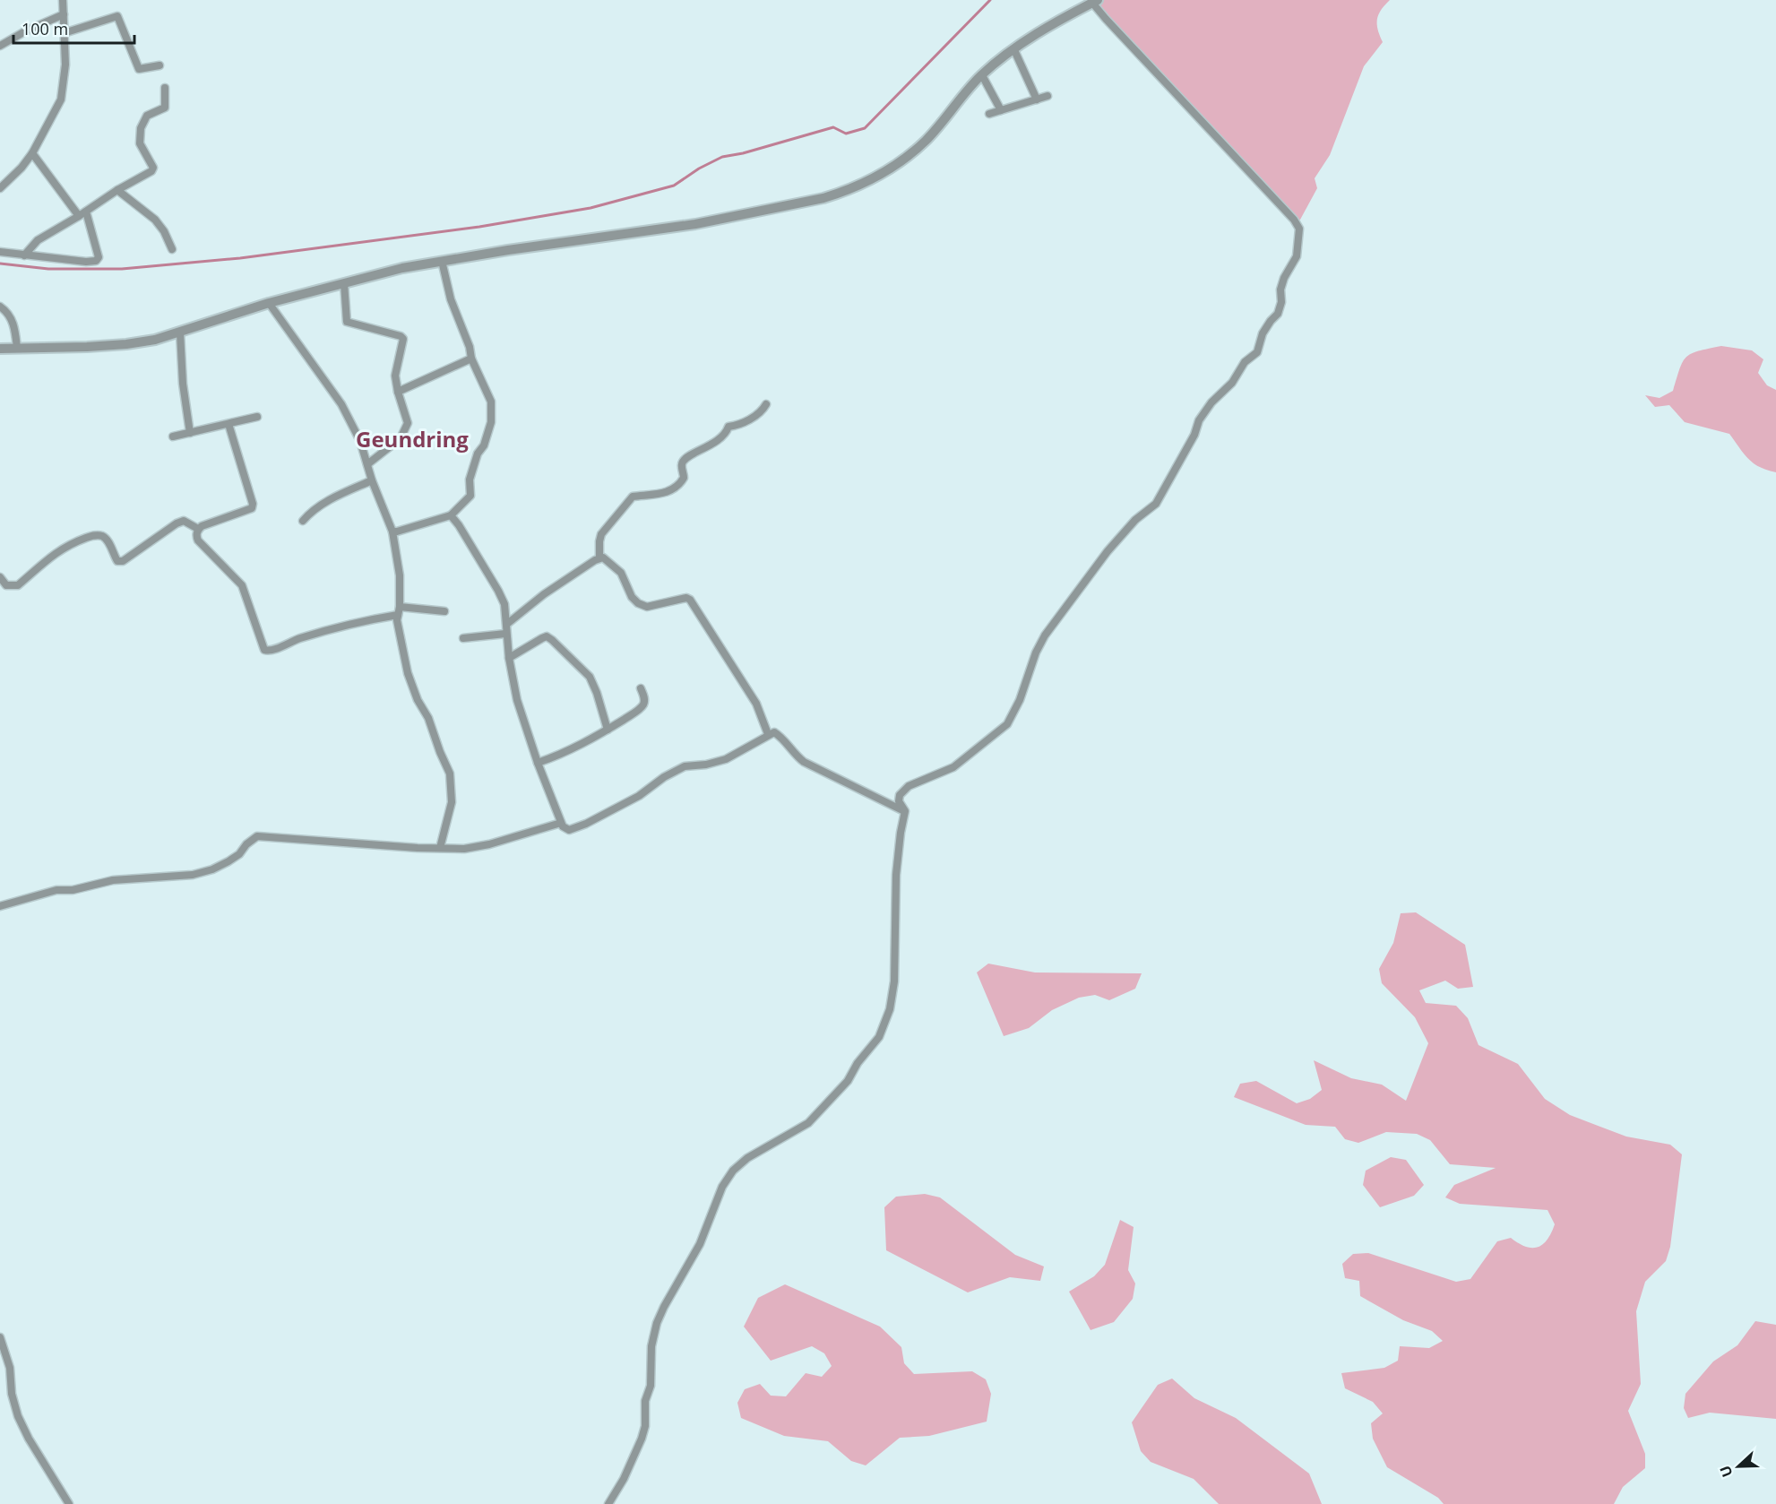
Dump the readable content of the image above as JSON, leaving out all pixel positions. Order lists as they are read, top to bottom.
{
  "districts": ["Geundring"],
  "scale_bar": "100 m",
  "north": "left"
}
